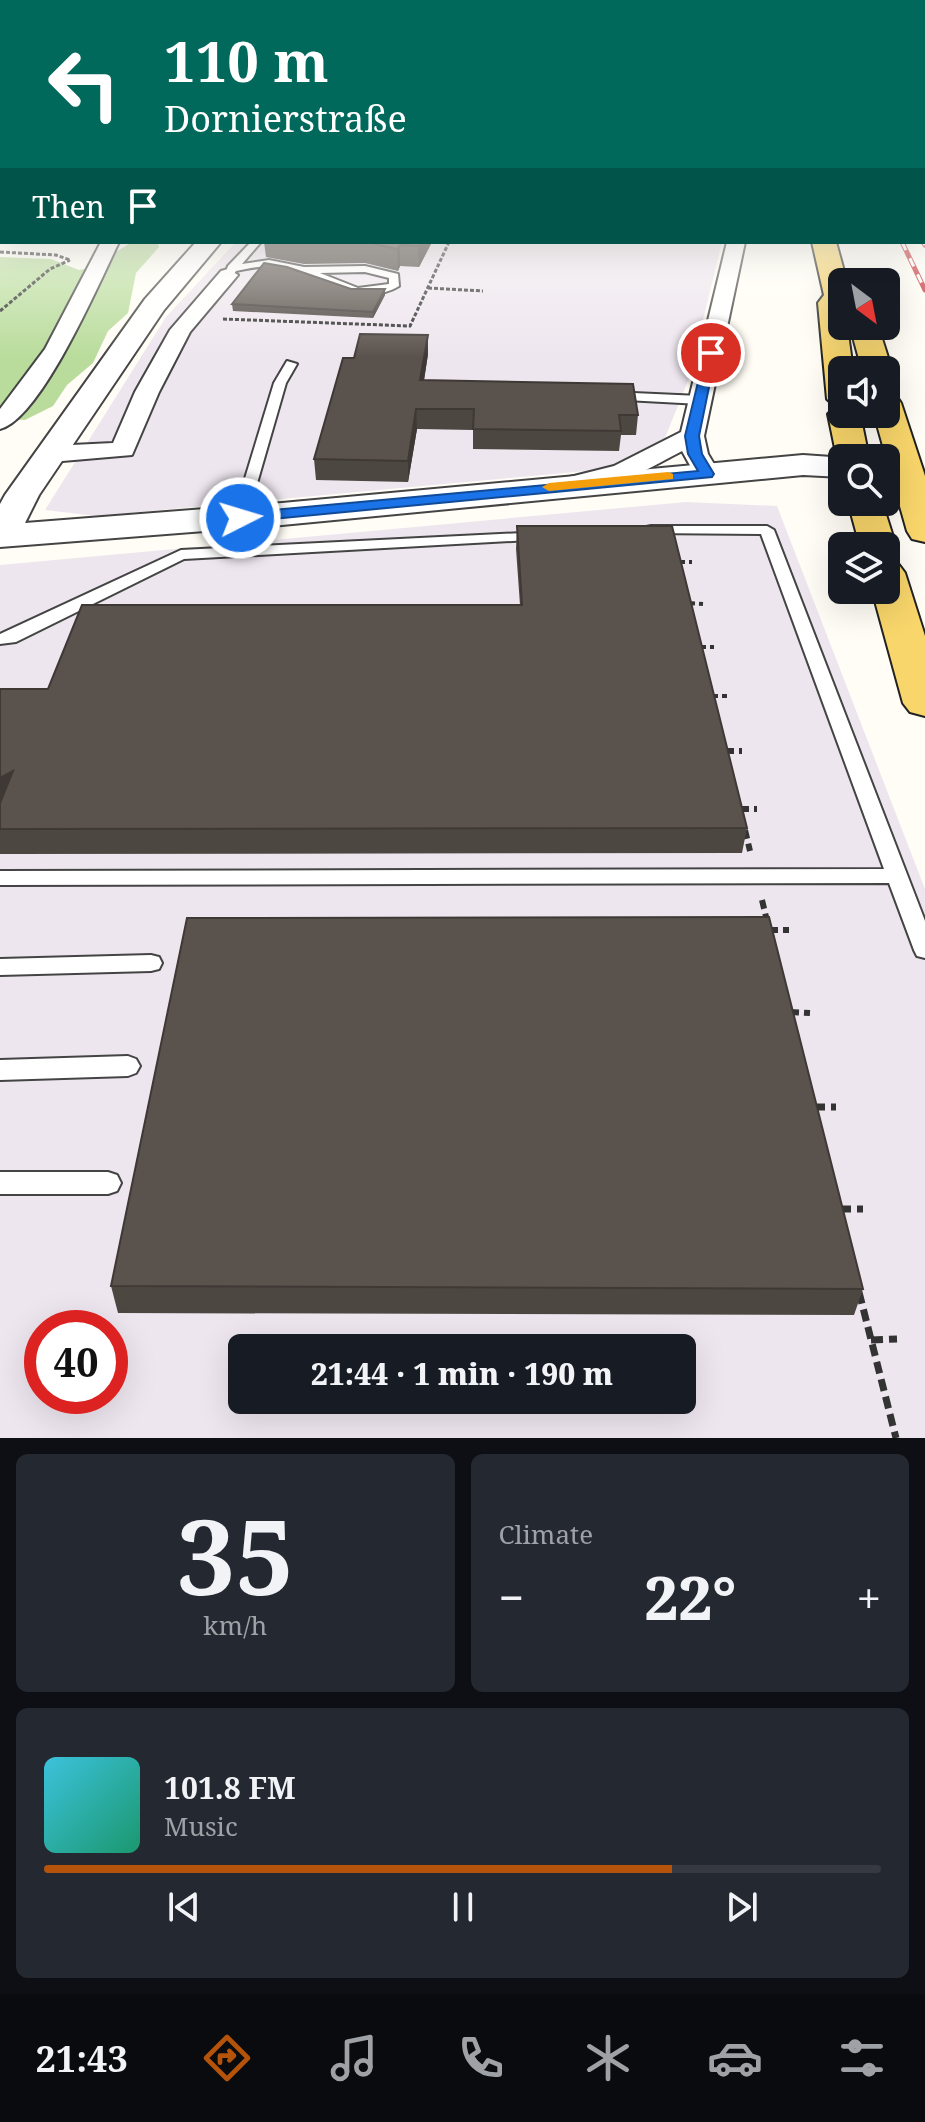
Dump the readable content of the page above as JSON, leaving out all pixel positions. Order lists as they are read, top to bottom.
{
  "north": "bottom right",
  "page": {
    "turn": ["110 m", "Dornierstraße"],
    "then": "Then",
    "limit": "40",
    "trip": "21:44 · 1 min · 190 m",
    "tile": [
      ["35", "km/h"],
      "Climate"
    ],
    "heat": ["−", "22°", "+"],
    "song": ["101.8 FM", "Music"],
    "tabs": "21:43"
  }
}
